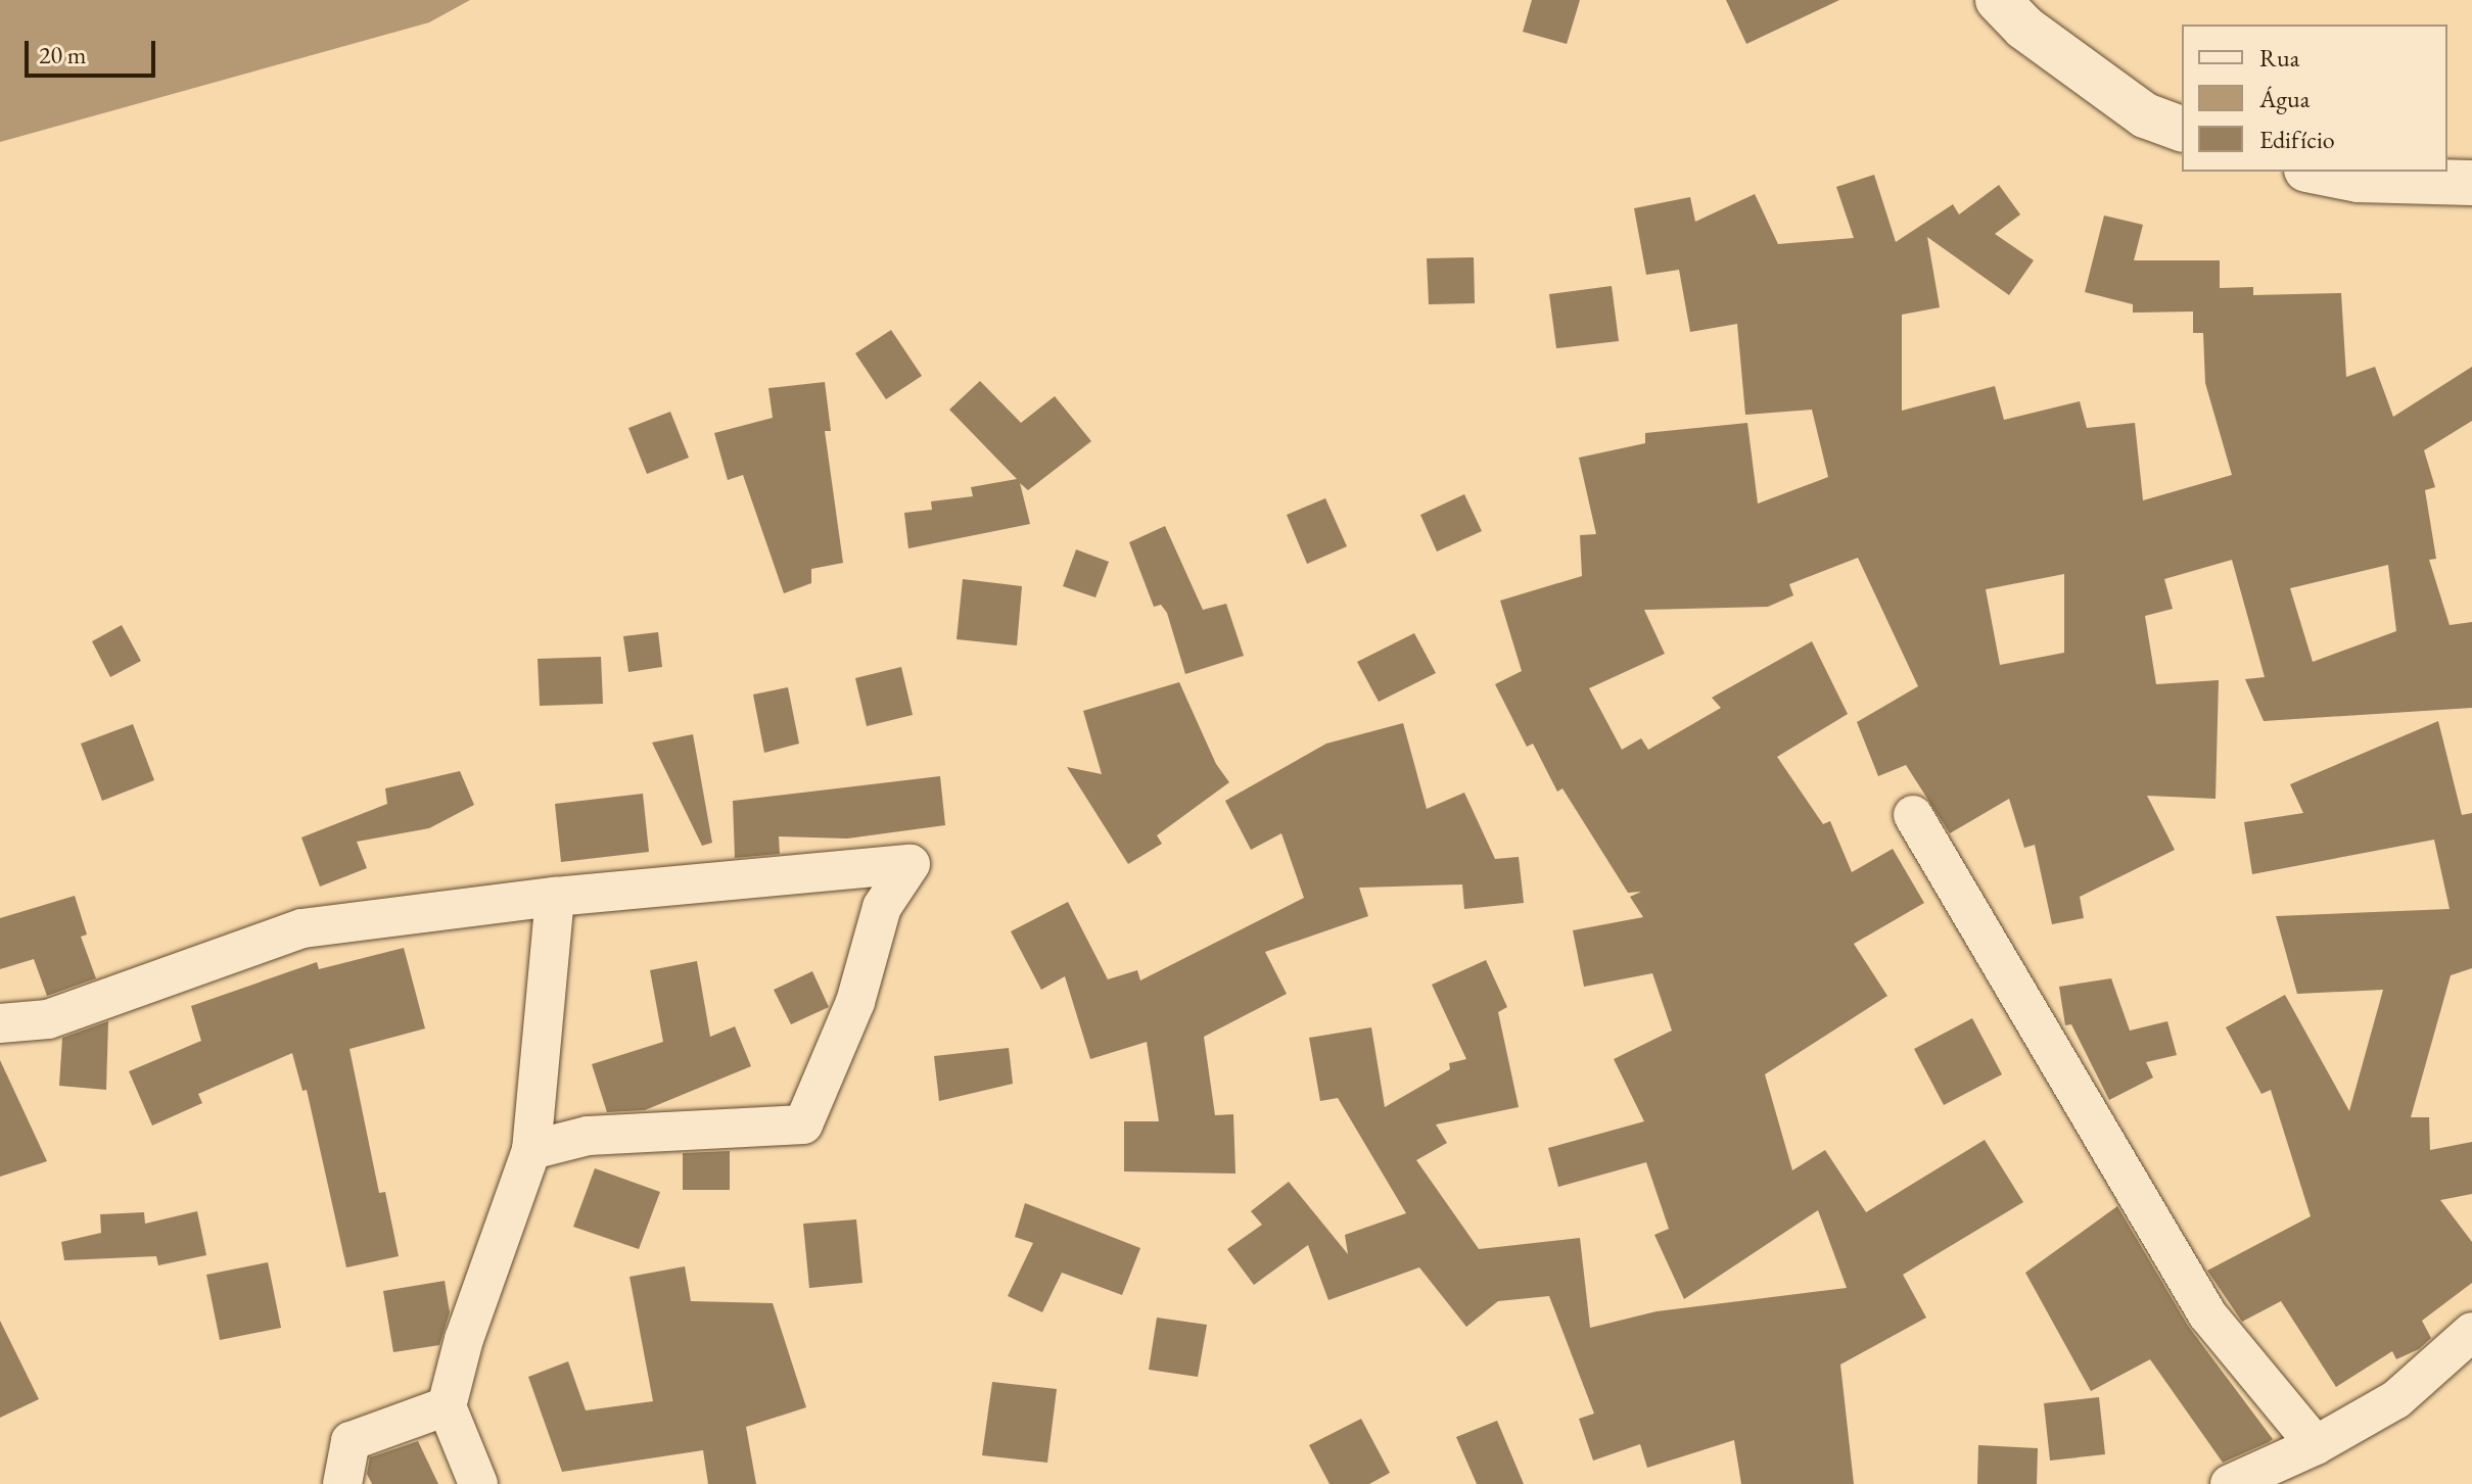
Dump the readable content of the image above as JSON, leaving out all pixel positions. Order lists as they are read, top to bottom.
{
  "legend": ["Rua", "Água", "Edifício"],
  "scale_bar": "20 m"
}
